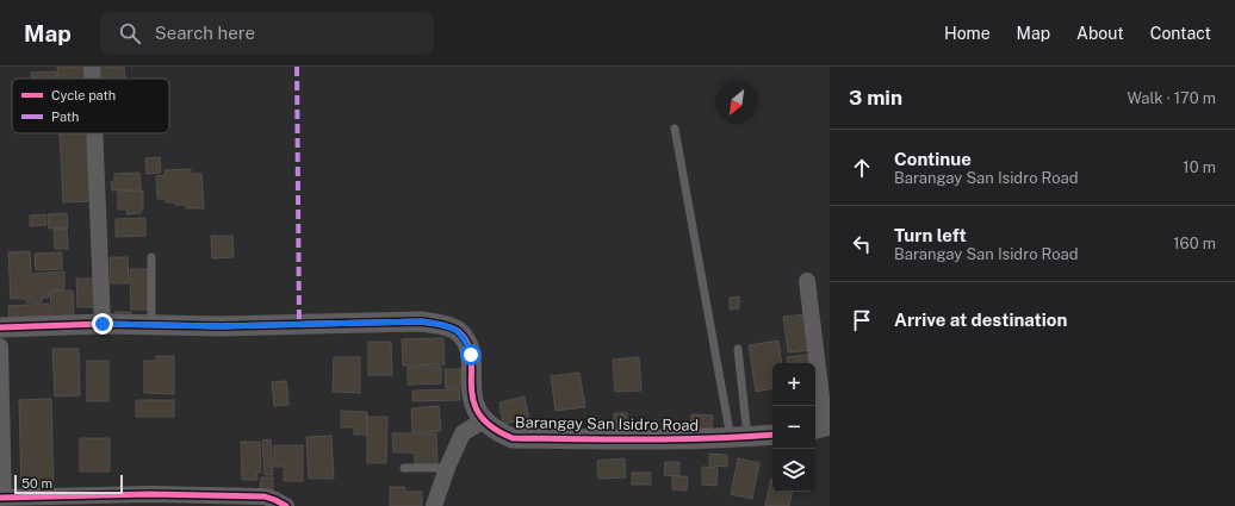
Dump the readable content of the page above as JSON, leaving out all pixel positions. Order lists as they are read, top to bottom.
{
  "streets": {
    "street": ["Barangay San Isidro Road"]
  },
  "legend": ["Cycle path", "Path"],
  "scale_bar": "50 m",
  "north": "bottom left",
  "page": {
    "header": "Map",
    "search": "Search here",
    "nav": [
      "Home",
      "Map",
      "About",
      "Contact"
    ],
    "heading": ["3 min", "Walk · 170 m"],
    "list": [
      ["Continue", "Barangay San Isidro Road", "10 m"],
      ["Turn left", "Barangay San Isidro Road", "160 m"],
      "Arrive at destination"
    ],
    "map_buttons": ["+", "−"],
    "scale": "50 m"
  }
}
